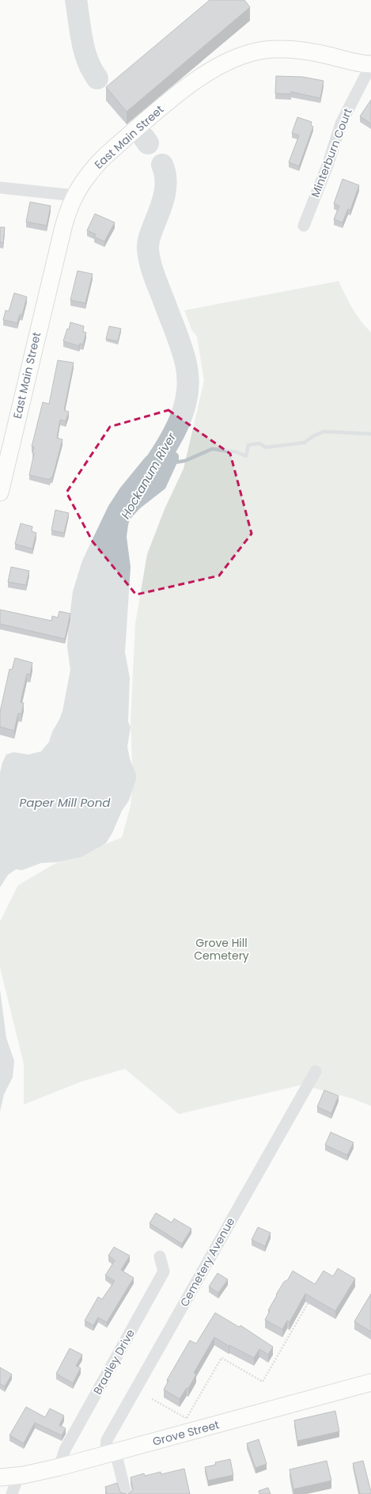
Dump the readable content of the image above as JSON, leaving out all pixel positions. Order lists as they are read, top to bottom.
{
  "streets": {
    "main road": ["East Main Street", "Grove Street"],
    "street": ["Minterburn Court", "Cemetery Avenue", "Bradley Drive"]
  },
  "crossings": [
    ["East Main Street", "Minterburn Court"],
    ["Cemetery Avenue", "Grove Street"],
    ["Bradley Drive", "Grove Street"]
  ],
  "water": ["Hockanum River", "Paper Mill Pond"],
  "parks": ["Grove Hill Cemetery"]
}
